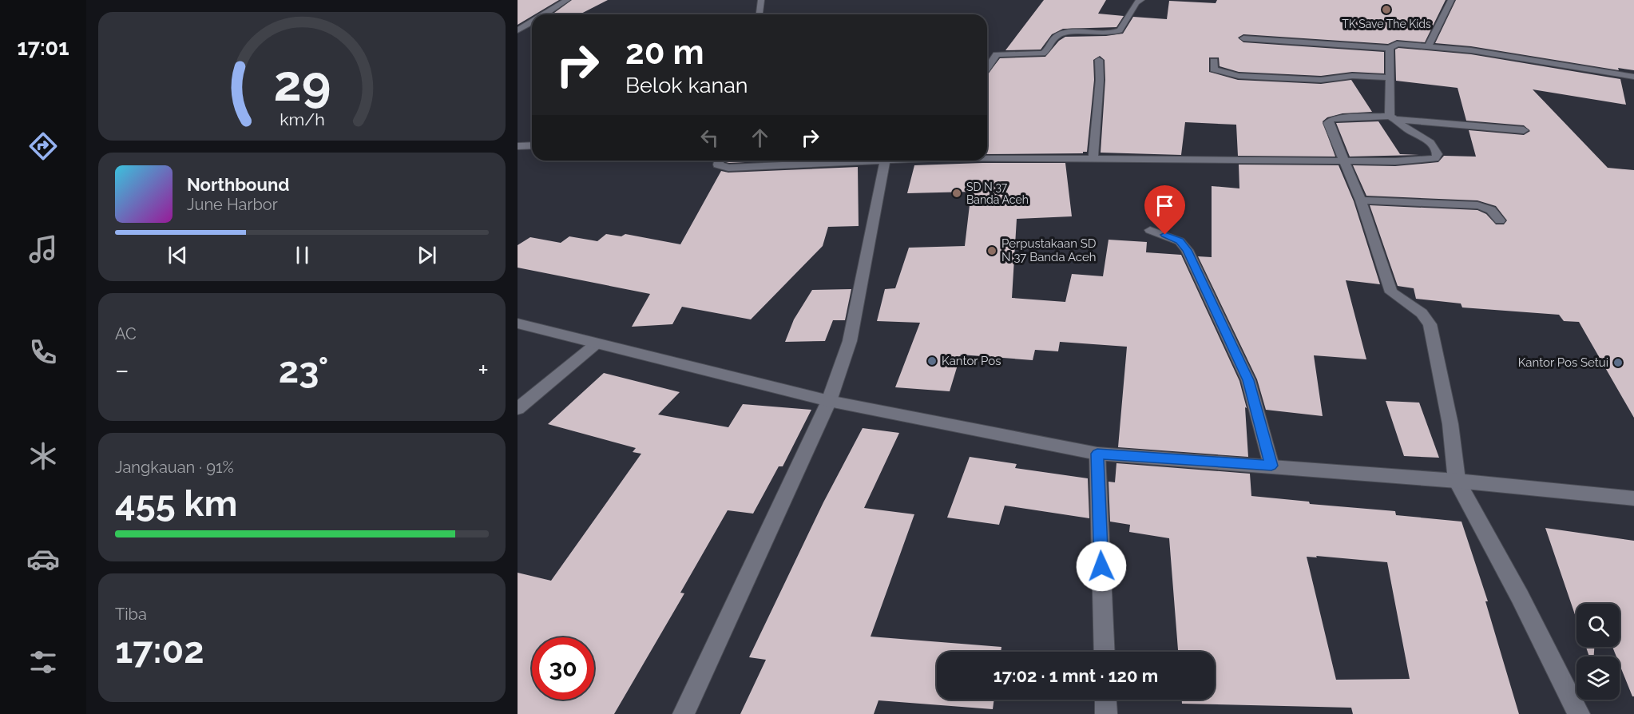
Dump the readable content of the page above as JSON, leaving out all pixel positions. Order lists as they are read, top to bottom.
{
  "places": [
    "TK Save The Kids",
    "SD N 37 Banda Aceh",
    "Perpustakaan SD N 37 Banda Aceh",
    "Kantor Pos",
    "Kantor Pos Setui"
  ],
  "page": {
    "tabs": "17:01",
    "turn": ["20 m", "Belok kanan"],
    "song": ["Northbound", "June Harbor"],
    "tile": [
      "AC",
      ["Jangkauan · 91%", "455 km"],
      ["Tiba", "17:02"]
    ],
    "heat": ["−", "23°", "+"],
    "limit": "30",
    "trip": "17:02 · 1 mnt · 120 m",
    "gauge": ["29", "km/h"]
  }
}
